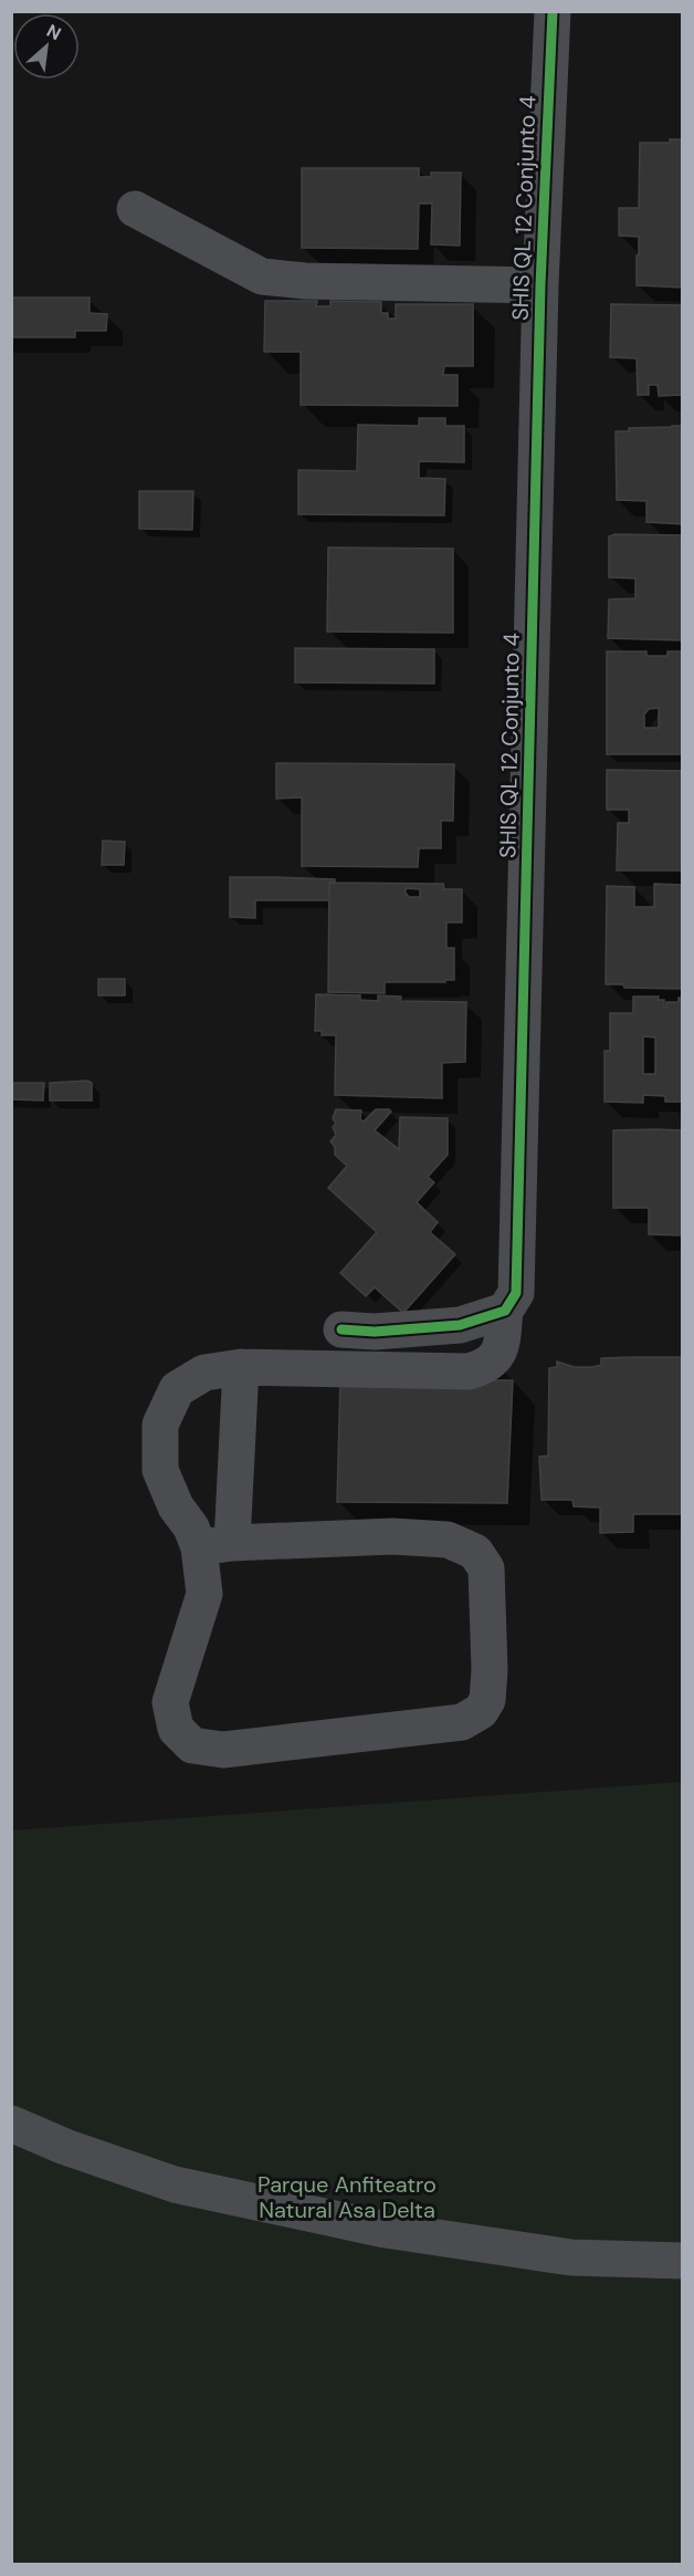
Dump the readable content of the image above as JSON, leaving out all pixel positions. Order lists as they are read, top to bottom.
{
  "streets": {
    "street": ["SHIS QL 12 Conjunto 4"]
  },
  "parks": ["Parque Anfiteatro Natural Asa Delta"],
  "north": "top right"
}
